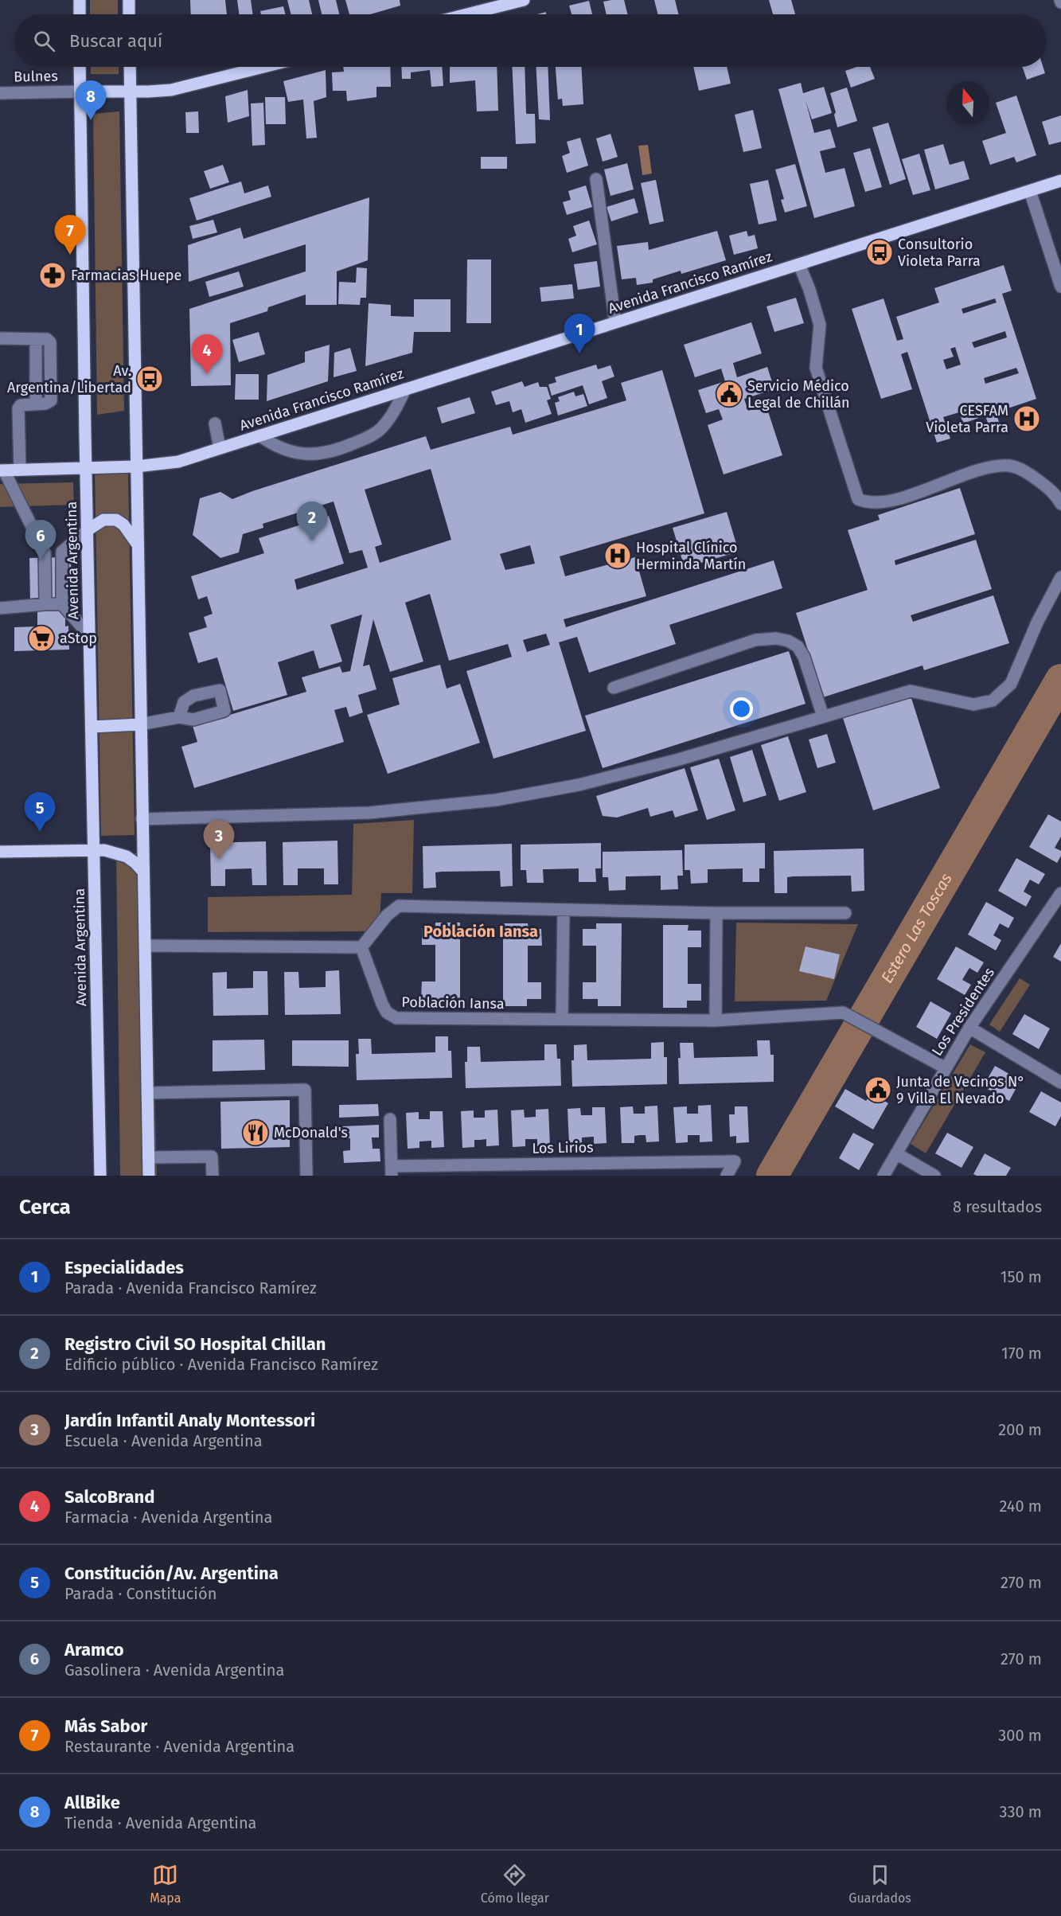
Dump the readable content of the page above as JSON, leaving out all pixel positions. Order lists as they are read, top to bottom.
{
  "streets": {
    "main road": ["Bulnes", "Avenida Francisco Ramírez", "Avenida Argentina"],
    "street": ["Población Iansa", "Los Presidentes", "Los Lirios"]
  },
  "crossings": [
    ["Bulnes", "Avenida Argentina"],
    ["Avenida Francisco Ramírez", "Avenida Argentina"],
    ["Población Iansa", "Los Presidentes"]
  ],
  "districts": ["Población Iansa"],
  "water": ["Estero Las Toscas"],
  "places": {
    "bus stop": ["Consultorio Violeta Parra", "Av. Argentina/Libertad"],
    "pharmacy": ["Farmacias Huepe"],
    "public building": ["Servicio Médico Legal de Chillán", "Junta de Vecinos N° 9 Villa El Nevado"],
    "hospital": ["CESFAM Violeta Parra", "Hospital Clínico Herminda Martín"],
    "supermarket": ["aStop"],
    "restaurant": ["McDonald's"]
  },
  "north": "top",
  "page": {
    "search": "Buscar aquí",
    "pins": [
      "8",
      "7",
      "1",
      "4",
      "2",
      "6",
      "5",
      "3"
    ],
    "heading": ["Cerca", "8 resultados"],
    "list": [
      {
        "mark": "1",
        "name": "Especialidades",
        "note": "Parada · Avenida Francisco Ramírez",
        "value": "150 m"
      },
      {
        "mark": "2",
        "name": "Registro Civil SO Hospital Chillan",
        "note": "Edificio público · Avenida Francisco Ramírez",
        "value": "170 m"
      },
      {
        "mark": "3",
        "name": "Jardín Infantil Analy Montessori",
        "note": "Escuela · Avenida Argentina",
        "value": "200 m"
      },
      {
        "mark": "4",
        "name": "SalcoBrand",
        "note": "Farmacia · Avenida Argentina",
        "value": "240 m"
      },
      {
        "mark": "5",
        "name": "Constitución/Av. Argentina",
        "note": "Parada · Constitución",
        "value": "270 m"
      },
      {
        "mark": "6",
        "name": "Aramco",
        "note": "Gasolinera · Avenida Argentina",
        "value": "270 m"
      },
      {
        "mark": "7",
        "name": "Más Sabor",
        "note": "Restaurante · Avenida Argentina",
        "value": "300 m"
      },
      {
        "mark": "8",
        "name": "AllBike",
        "note": "Tienda · Avenida Argentina",
        "value": "330 m"
      }
    ],
    "nav": ["Mapa", "Cómo llegar", "Guardados"]
  }
}
